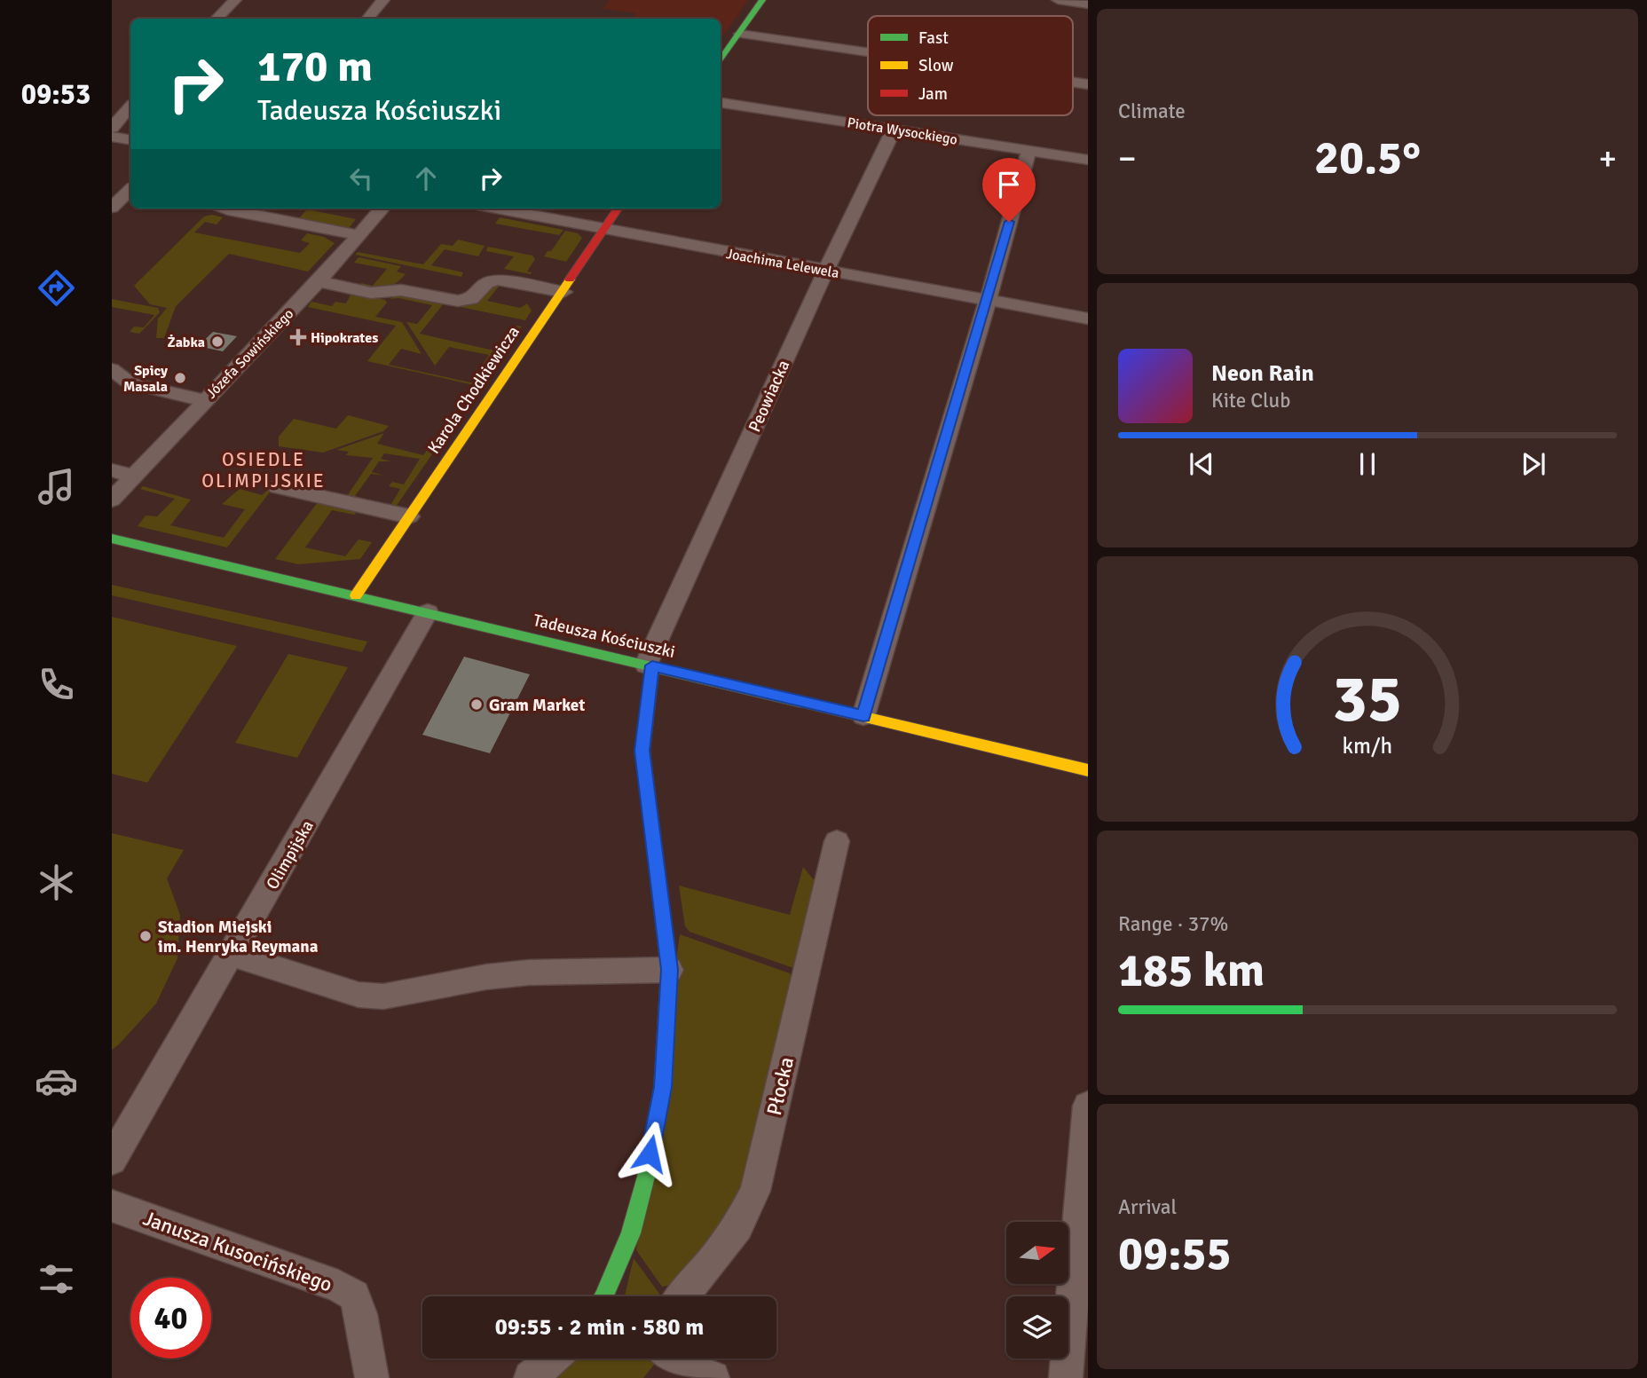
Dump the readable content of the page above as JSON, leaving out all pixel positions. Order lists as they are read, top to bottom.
{
  "streets": {
    "street": [
      "Piotra Wysockiego",
      "Joachima Lelewela",
      "Józefa Sowińskiego",
      "Karola Chodkiewicza",
      "Peowiacka",
      "Tadeusza Kościuszki",
      "Olimpijska",
      "Płocka",
      "Janusza Kusocińskiego"
    ]
  },
  "crossings": [
    ["Piotra Wysockiego", "Peowiacka"],
    ["Joachima Lelewela", "Karola Chodkiewicza"],
    ["Joachima Lelewela", "Peowiacka"],
    ["Karola Chodkiewicza", "Tadeusza Kościuszki"],
    ["Peowiacka", "Tadeusza Kościuszki"],
    ["Tadeusza Kościuszki", "Olimpijska"]
  ],
  "districts": ["OSIEDLE OLIMPIJSKIE"],
  "places": {
    "health": ["Hipokrates"],
    "other": [
      "Żabka",
      "Spicy Masala",
      "Gram Market",
      "Stadion Miejski im. Henryka Reymana"
    ]
  },
  "legend": ["Fast", "Slow", "Jam"],
  "north": "right",
  "page": {
    "tabs": "09:53",
    "tile": [
      "Climate",
      ["Range · 37%", "185 km"],
      ["Arrival", "09:55"]
    ],
    "turn": ["170 m", "Tadeusza Kościuszki"],
    "heat": ["−", "20.5°", "+"],
    "song": ["Neon Rain", "Kite Club"],
    "limit": "40",
    "trip": "09:55 · 2 min · 580 m",
    "gauge": ["35", "km/h"]
  }
}
